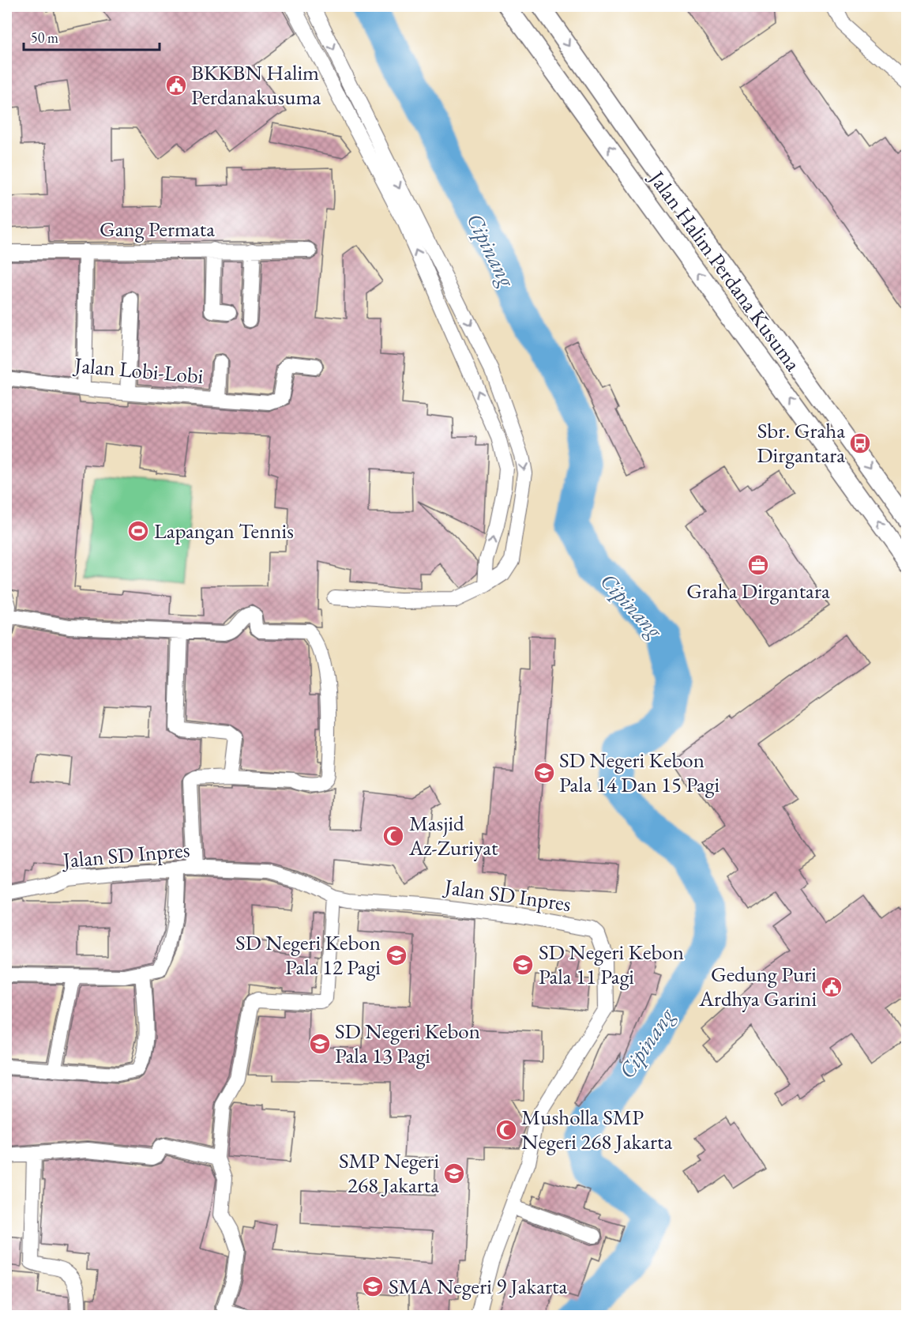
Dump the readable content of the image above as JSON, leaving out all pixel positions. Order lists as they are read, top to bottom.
{
  "streets": {
    "street": [
      "Gang Permata",
      "Jalan Halim Perdana Kusuma",
      "Jalan Lobi-Lobi",
      "Jalan SD Inpres"
    ]
  },
  "water": ["Cipinang"],
  "places": {
    "public building": ["BKKBN Halim Perdanakusuma", "Gedung Puri Ardhya Garini"],
    "bus stop": ["Sbr. Graha Dirgantara"],
    "sports": ["Lapangan Tennis"],
    "office": ["Graha Dirgantara"],
    "school or university": [
      "SD Negeri Kebon Pala 14 Dan 15 Pagi",
      "SD Negeri Kebon Pala 12 Pagi",
      "SD Negeri Kebon Pala 11 Pagi",
      "SD Negeri Kebon Pala 13 Pagi",
      "SMP Negeri 268 Jakarta",
      "SMA Negeri 9 Jakarta"
    ],
    "mosque": ["Masjid Az-Zuriyat", "Musholla SMP Negeri 268 Jakarta"]
  },
  "scale_bar": "50 m"
}
